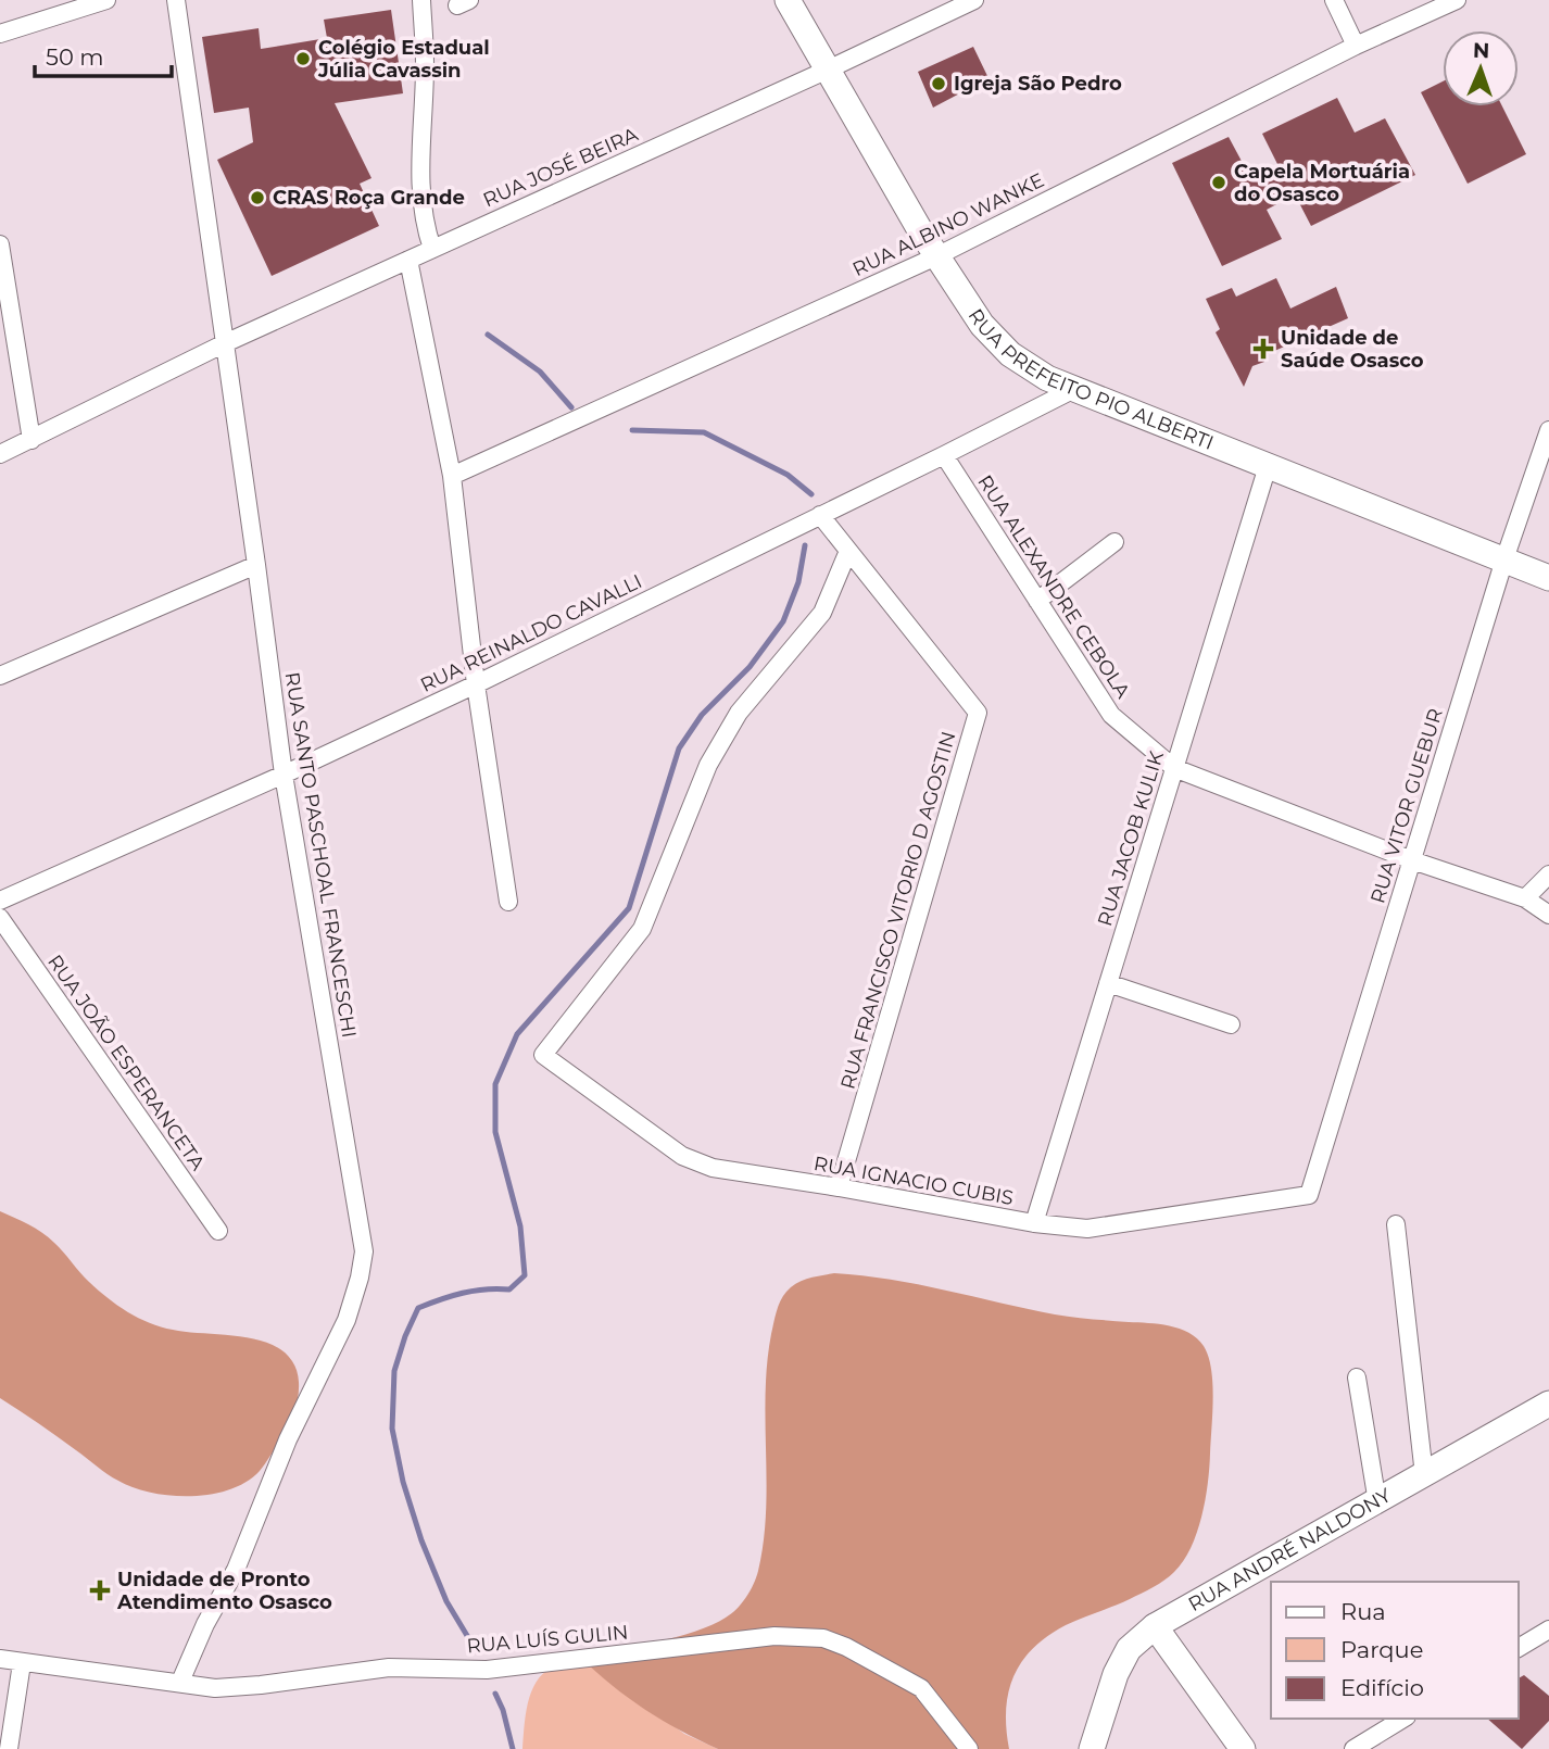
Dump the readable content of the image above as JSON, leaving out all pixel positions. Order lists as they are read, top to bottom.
{
  "streets": {
    "main road": ["RUA PREFEITO PIO ALBERTI", "RUA ANDRÉ NALDONY"],
    "street": [
      "RUA JOSÉ BEIRA",
      "RUA ALBINO WANKE",
      "RUA ALEXANDRE CEBOLA",
      "RUA REINALDO CAVALLI",
      "RUA VITOR GUEBUR",
      "RUA JACOB KULIK",
      "RUA SANTO PASCHOAL FRANCESCHI",
      "RUA FRANCISCO VITORIO D AGOSTIN",
      "RUA JOÃO ESPERANCETA",
      "RUA IGNACIO CUBIS",
      "RUA LUÍS GULIN"
    ]
  },
  "crossings": [
    ["RUA JOSÉ BEIRA", "RUA PREFEITO PIO ALBERTI"],
    ["RUA JOSÉ BEIRA", "RUA SANTO PASCHOAL FRANCESCHI"],
    ["RUA ALBINO WANKE", "RUA PREFEITO PIO ALBERTI"],
    ["RUA PREFEITO PIO ALBERTI", "RUA REINALDO CAVALLI"],
    ["RUA PREFEITO PIO ALBERTI", "RUA VITOR GUEBUR"],
    ["RUA PREFEITO PIO ALBERTI", "RUA JACOB KULIK"],
    ["RUA ALEXANDRE CEBOLA", "RUA REINALDO CAVALLI"],
    ["RUA ALEXANDRE CEBOLA", "RUA VITOR GUEBUR"],
    ["RUA ALEXANDRE CEBOLA", "RUA JACOB KULIK"],
    ["RUA REINALDO CAVALLI", "RUA SANTO PASCHOAL FRANCESCHI"],
    ["RUA REINALDO CAVALLI", "RUA FRANCISCO VITORIO D AGOSTIN"],
    ["RUA VITOR GUEBUR", "RUA IGNACIO CUBIS"],
    ["RUA JACOB KULIK", "RUA IGNACIO CUBIS"],
    ["RUA SANTO PASCHOAL FRANCESCHI", "RUA LUÍS GULIN"],
    ["RUA FRANCISCO VITORIO D AGOSTIN", "RUA IGNACIO CUBIS"]
  ],
  "places": {
    "other": [
      "Colégio Estadual Júlia Cavassin",
      "Igreja São Pedro",
      "Capela Mortuária do Osasco",
      "CRAS Roça Grande"
    ],
    "health": ["Unidade de Saúde Osasco", "Unidade de Pronto Atendimento Osasco"]
  },
  "legend": ["Rua", "Parque", "Edifício"],
  "scale_bar": "50 m",
  "north": "top"
}
